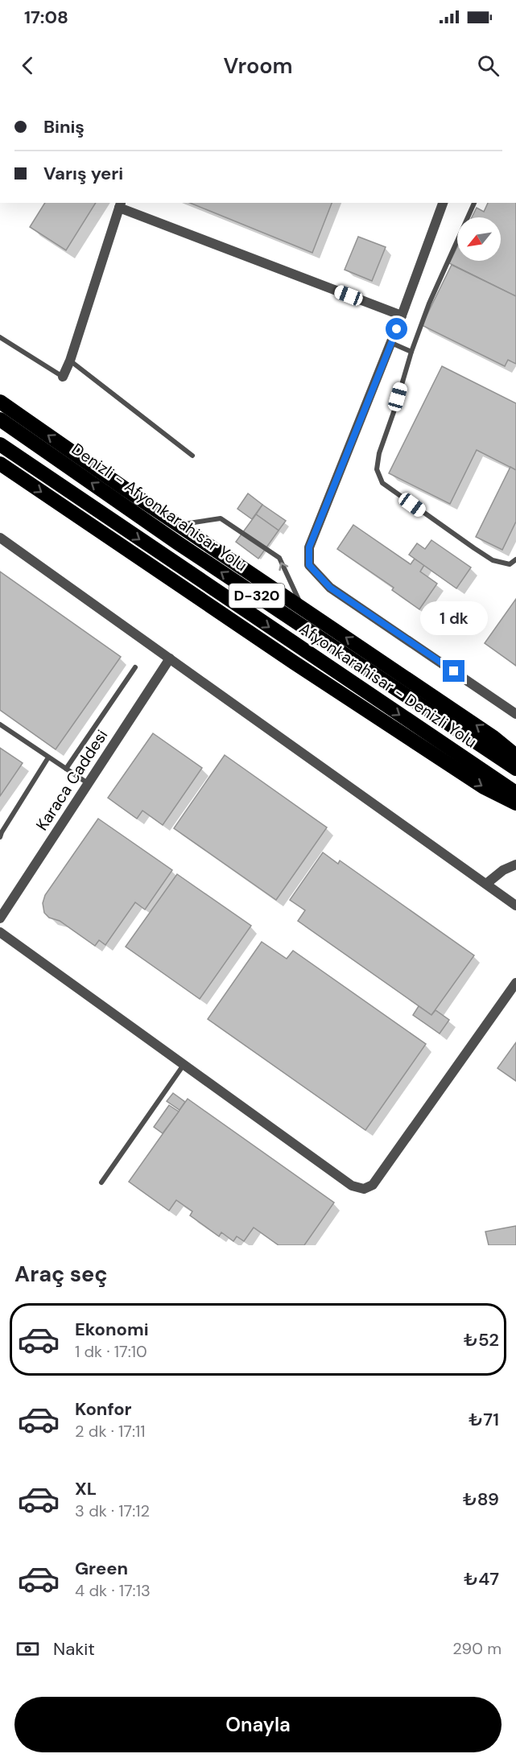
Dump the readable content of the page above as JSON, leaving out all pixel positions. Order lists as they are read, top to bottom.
{
  "streets": {
    "highway": ["Denizli - Afyonkarahisar Yolu", "D-320", "Afyonkarahisar - Denizli Yolu"],
    "street": ["Karaca Caddesi"]
  },
  "north": "bottom left",
  "page": {
    "status": "17:08",
    "header": "Vroom",
    "banner": ["Biniş", "Varış yeri"],
    "bubble": "1 dk",
    "heading": "Araç seç",
    "list": [
      {
        "name": "Ekonomi",
        "note": "1 dk · 17:10",
        "value": "₺52"
      },
      {
        "name": "Konfor",
        "note": "2 dk · 17:11",
        "value": "₺71"
      },
      {
        "name": "XL",
        "note": "3 dk · 17:12",
        "value": "₺89"
      },
      {
        "name": "Green",
        "note": "4 dk · 17:13",
        "value": "₺47"
      }
    ],
    "pay": ["Nakit", "290 m"],
    "buttons": "Onayla"
  }
}
